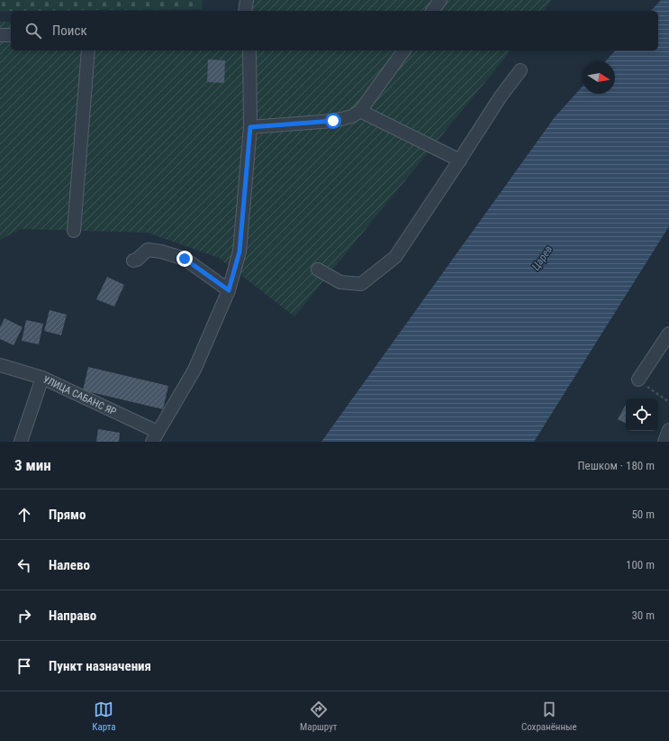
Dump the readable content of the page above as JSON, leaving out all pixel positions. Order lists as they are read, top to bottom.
{
  "streets": {
    "street": ["УЛИЦА САБАНС ЯР"]
  },
  "water": ["Царев"],
  "north": "right",
  "page": {
    "search": "Поиск",
    "heading": ["3 мин", "Пешком · 180 m"],
    "list": [
      ["Прямо", "50 m"],
      ["Налево", "100 m"],
      ["Направо", "30 m"],
      "Пункт назначения"
    ],
    "nav": ["Карта", "Маршрут", "Сохранённые"]
  }
}
